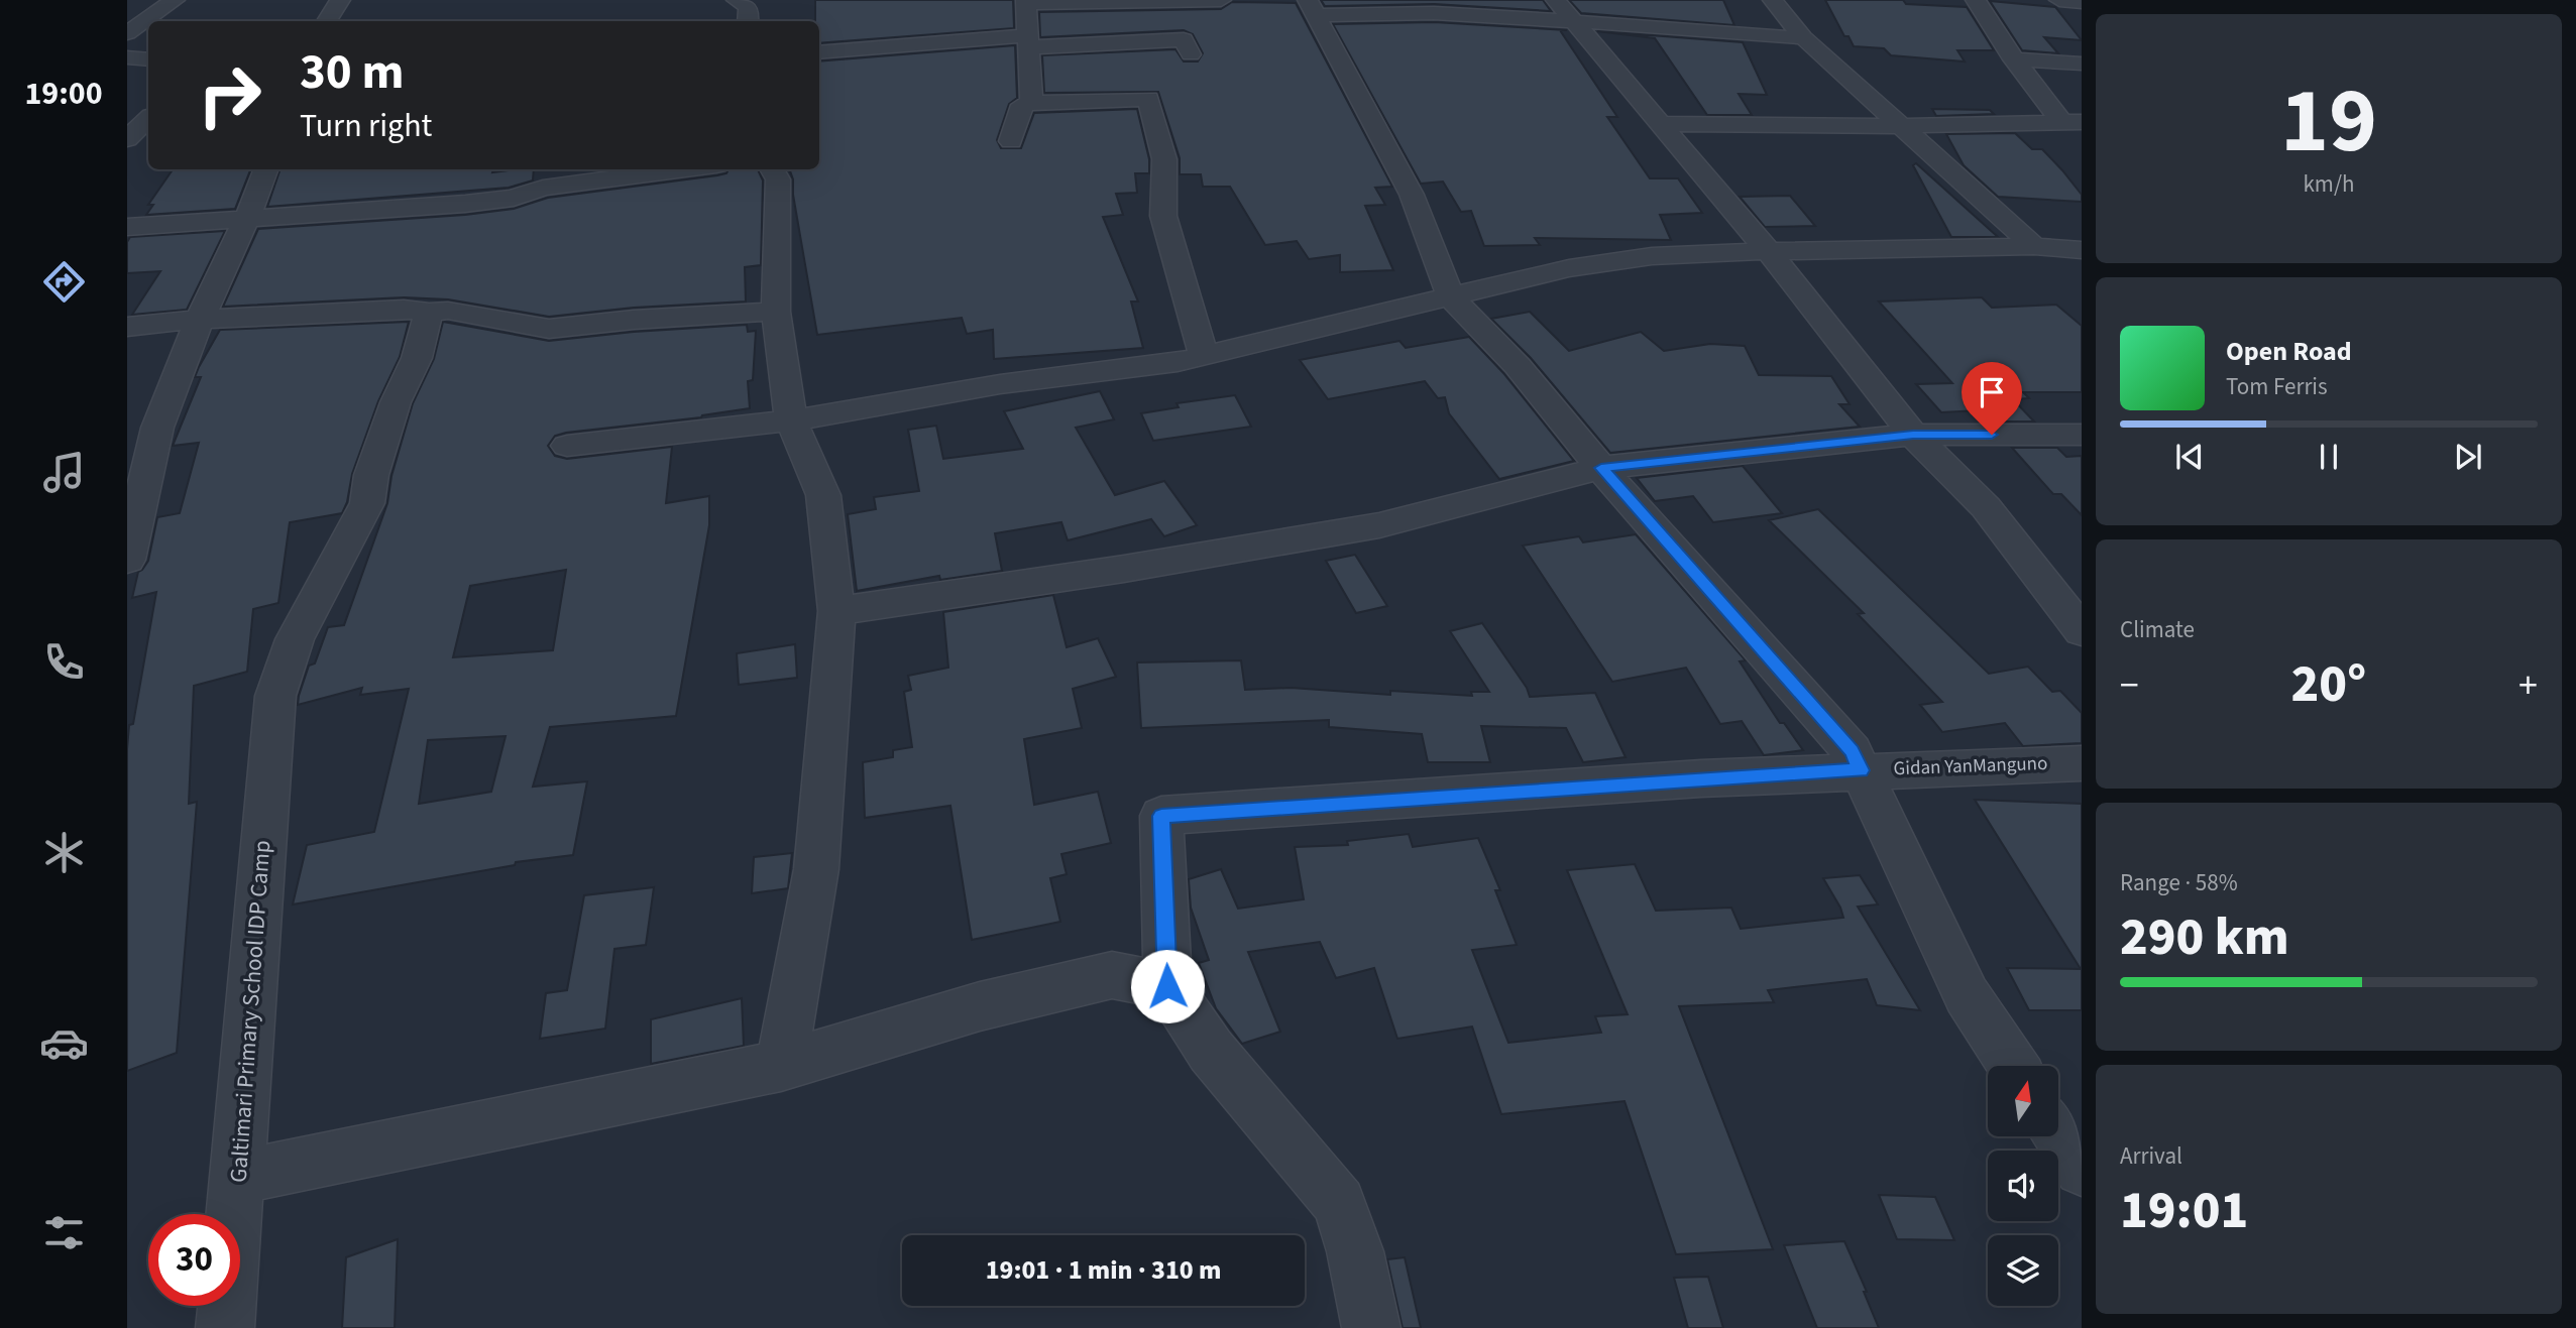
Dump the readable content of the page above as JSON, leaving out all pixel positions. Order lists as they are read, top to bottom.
{
  "streets": {
    "street": ["Gidan YanManguno", "Galtimari Primary School IDP Camp"]
  },
  "north": "top",
  "page": {
    "tabs": "19:00",
    "tile": [
      ["19", "km/h"],
      "Climate",
      ["Range · 58%", "290 km"],
      ["Arrival", "19:01"]
    ],
    "turn": ["30 m", "Turn right"],
    "song": ["Open Road", "Tom Ferris"],
    "heat": ["−", "20°", "+"],
    "limit": "30",
    "trip": "19:01 · 1 min · 310 m"
  }
}
